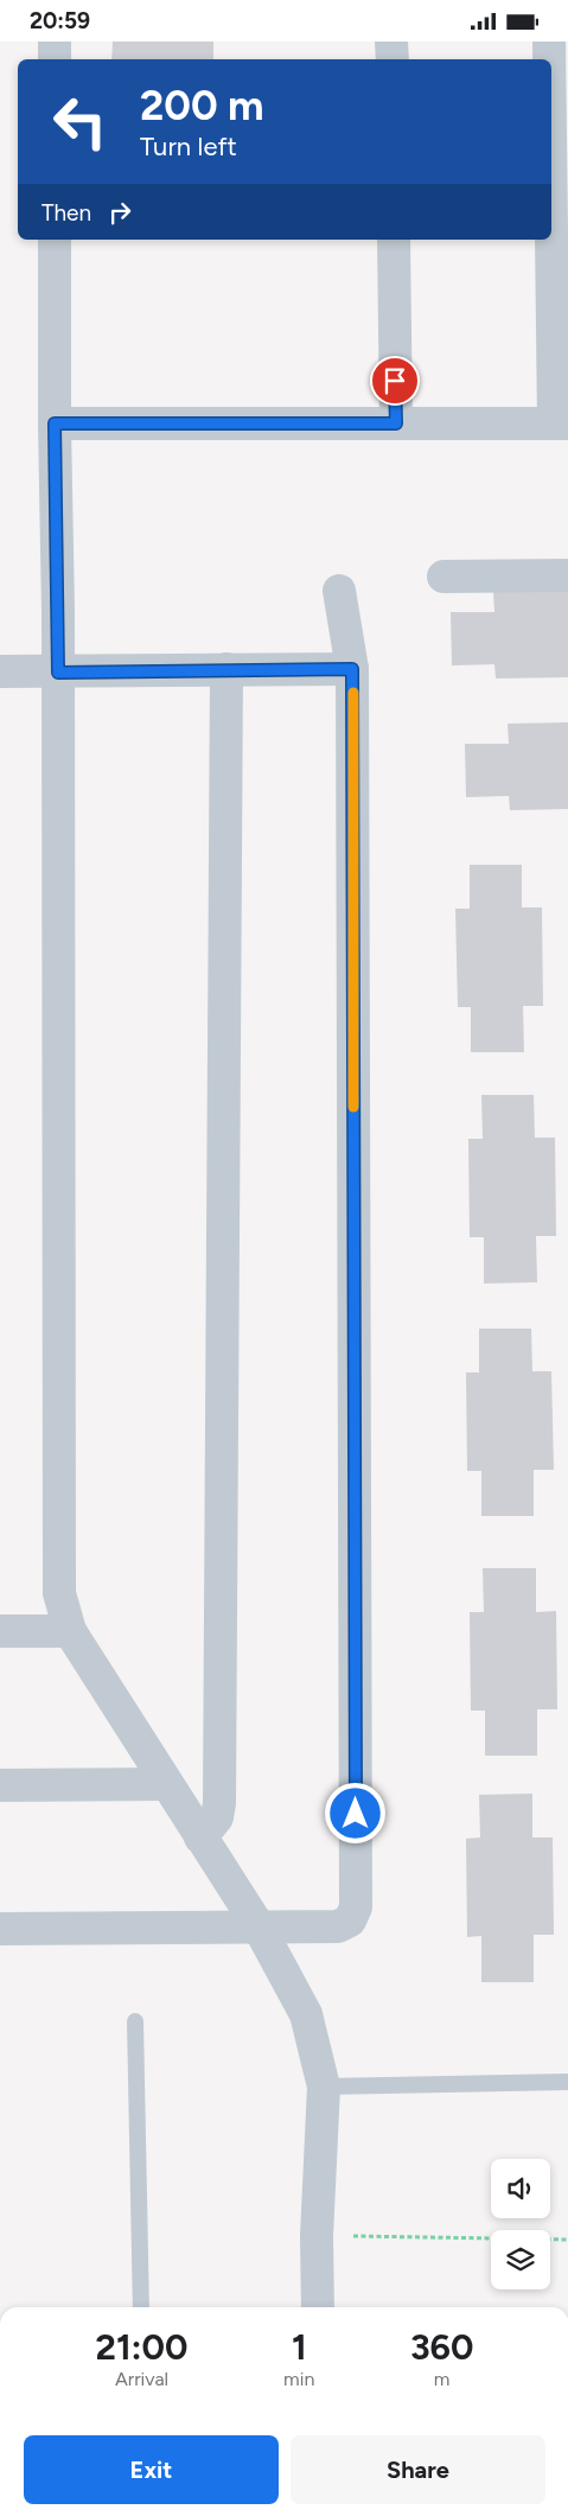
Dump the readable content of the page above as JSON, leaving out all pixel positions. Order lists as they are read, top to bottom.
{
  "page": {
    "status": "20:59",
    "turn": ["200 m", "Turn left"],
    "then": "Then",
    "eta": [
      "21:00",
      "Arrival",
      "1",
      "min",
      "360",
      "m"
    ],
    "buttons": ["Exit", "Share"]
  }
}
